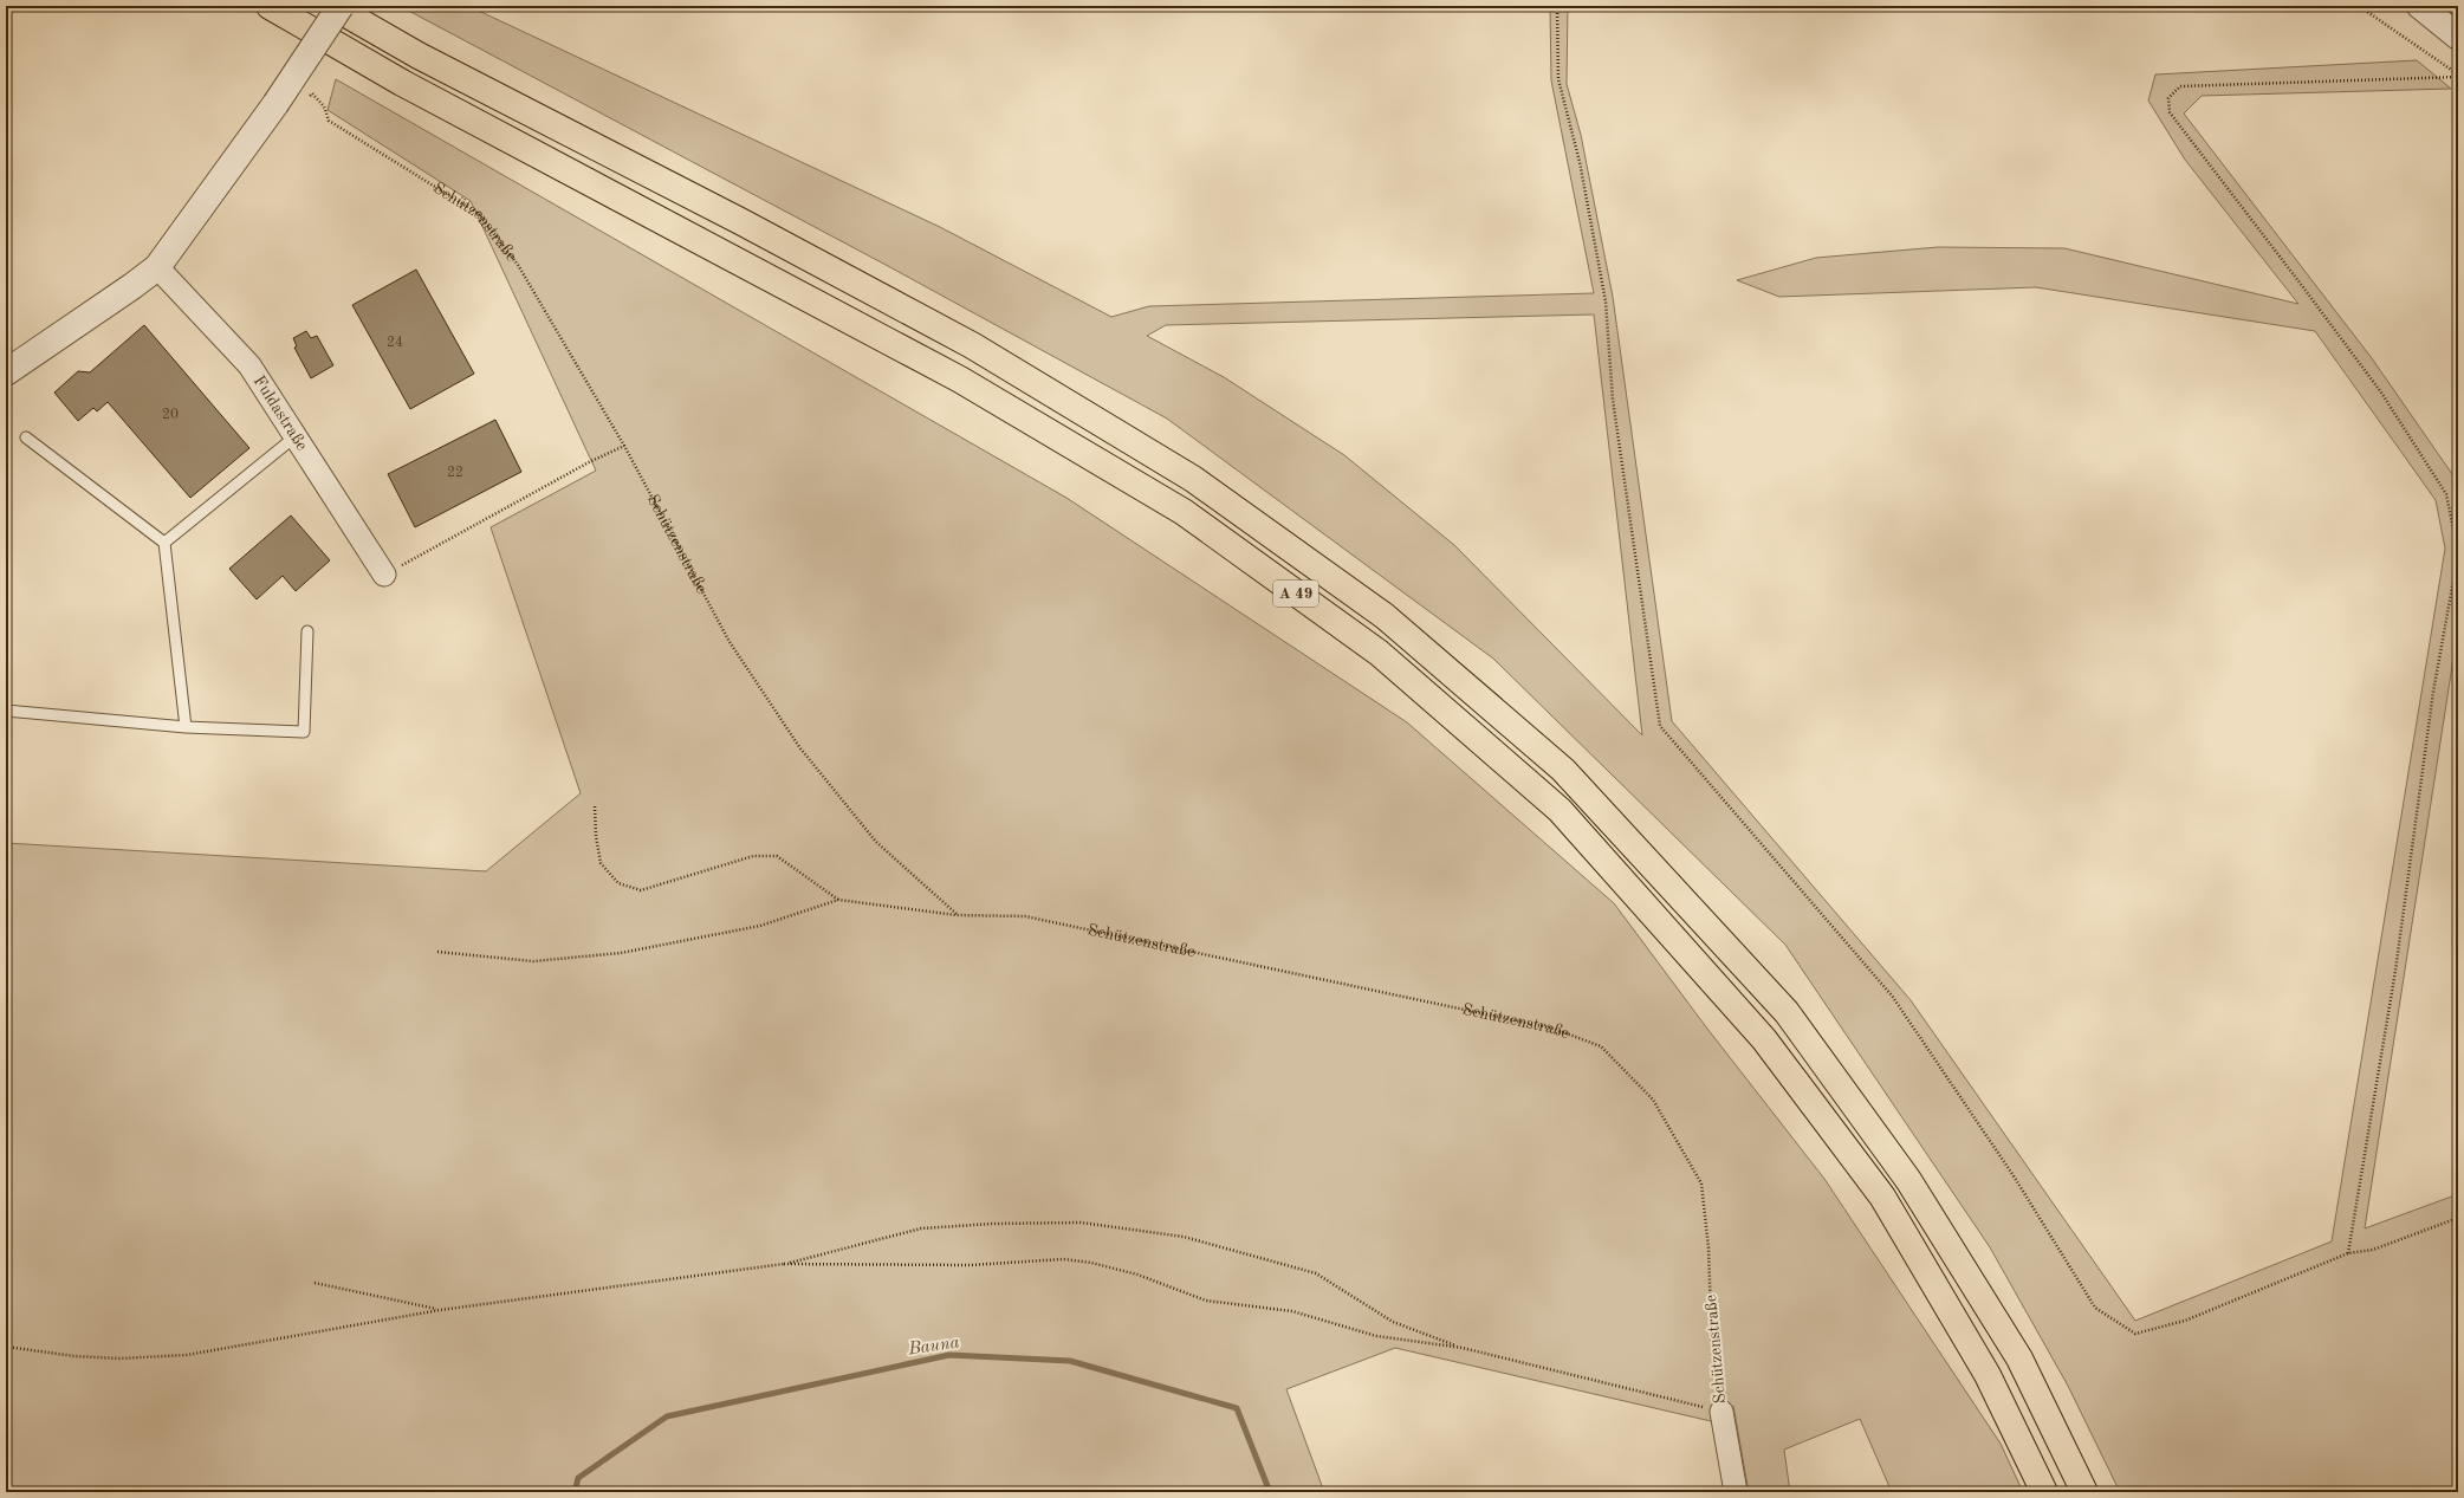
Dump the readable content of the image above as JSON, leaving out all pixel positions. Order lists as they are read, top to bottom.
{
  "streets": {
    "highway": ["A 49"],
    "street": ["Schützenstraße", "Fuldastraße"]
  },
  "water": ["Bauna"],
  "house_numbers": ["24", "20", "22"]
}
